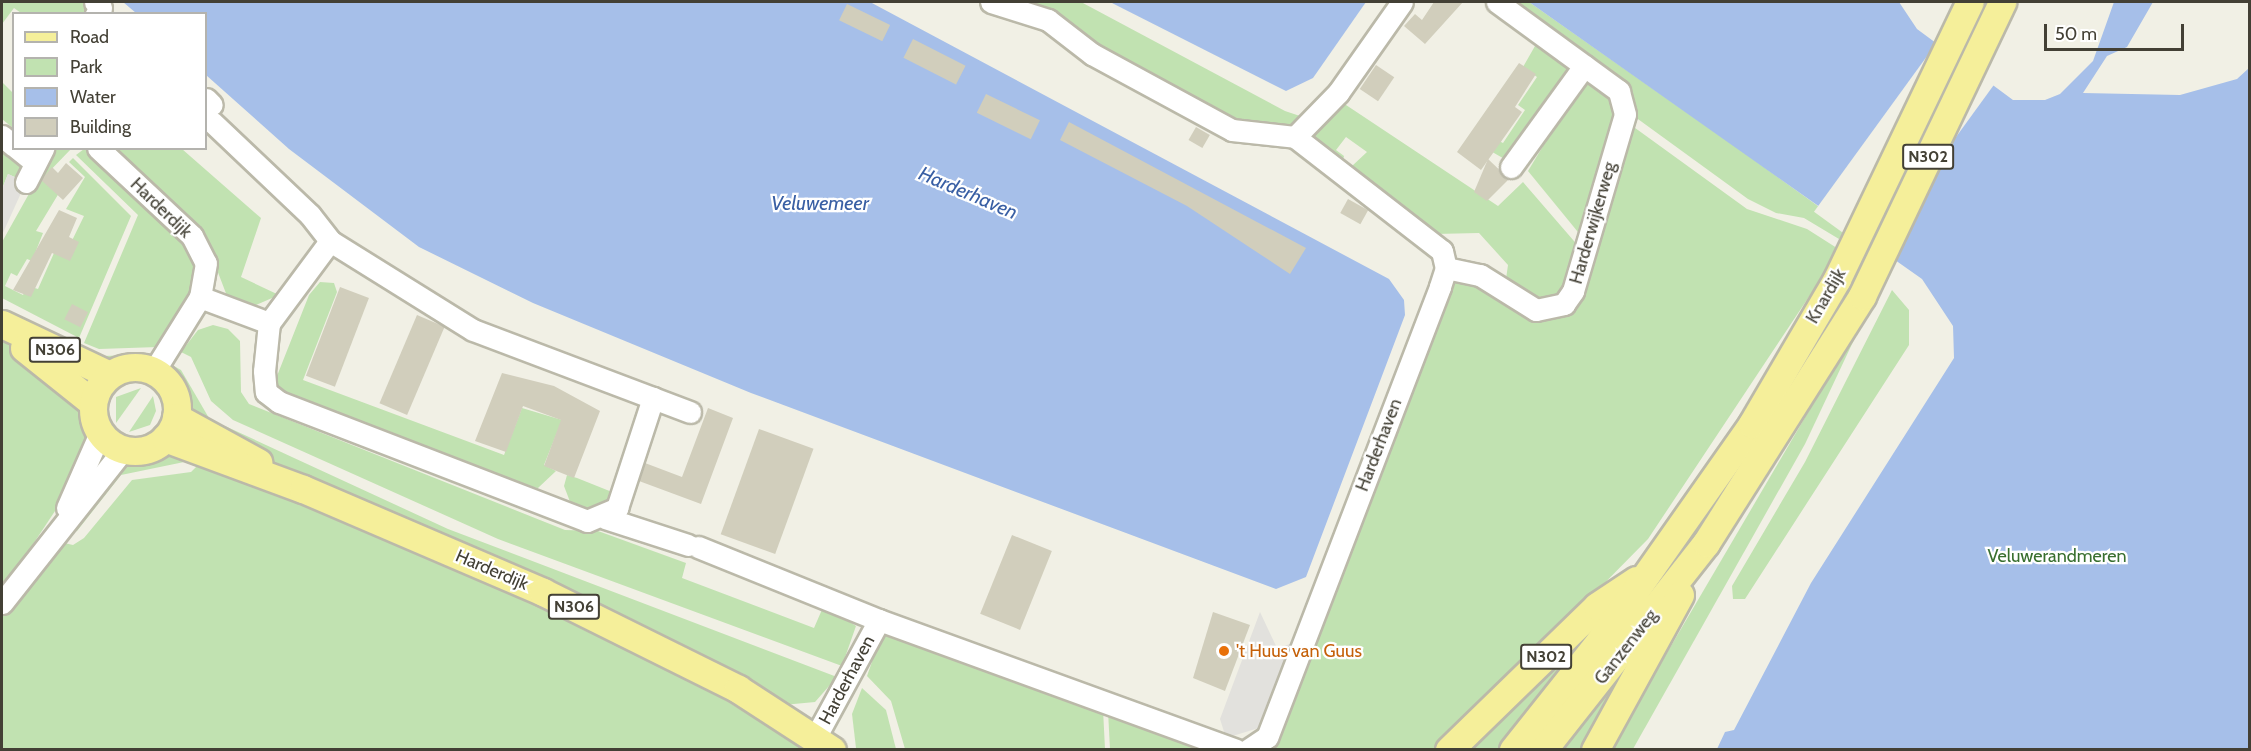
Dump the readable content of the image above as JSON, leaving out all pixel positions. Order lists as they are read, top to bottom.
{
  "streets": {
    "main road": [
      "N302",
      "Harderdijk",
      "Knardijk",
      "N306",
      "Ganzenweg"
    ],
    "street": ["Harderwijkerweg", "Harderhaven"]
  },
  "crossings": [
    ["N302", "Knardijk"],
    ["N302", "Ganzenweg"],
    ["Harderdijk", "N306"],
    ["Harderdijk", "Harderhaven"],
    ["Harderwijkerweg", "Harderhaven"],
    ["Knardijk", "Ganzenweg"]
  ],
  "water": ["Harderhaven", "Veluwemeer"],
  "parks": ["Veluwerandmeren"],
  "places": ["'t Huus van Guus"],
  "legend": [
    "Road",
    "Park",
    "Water",
    "Building"
  ],
  "scale_bar": "50 m"
}
